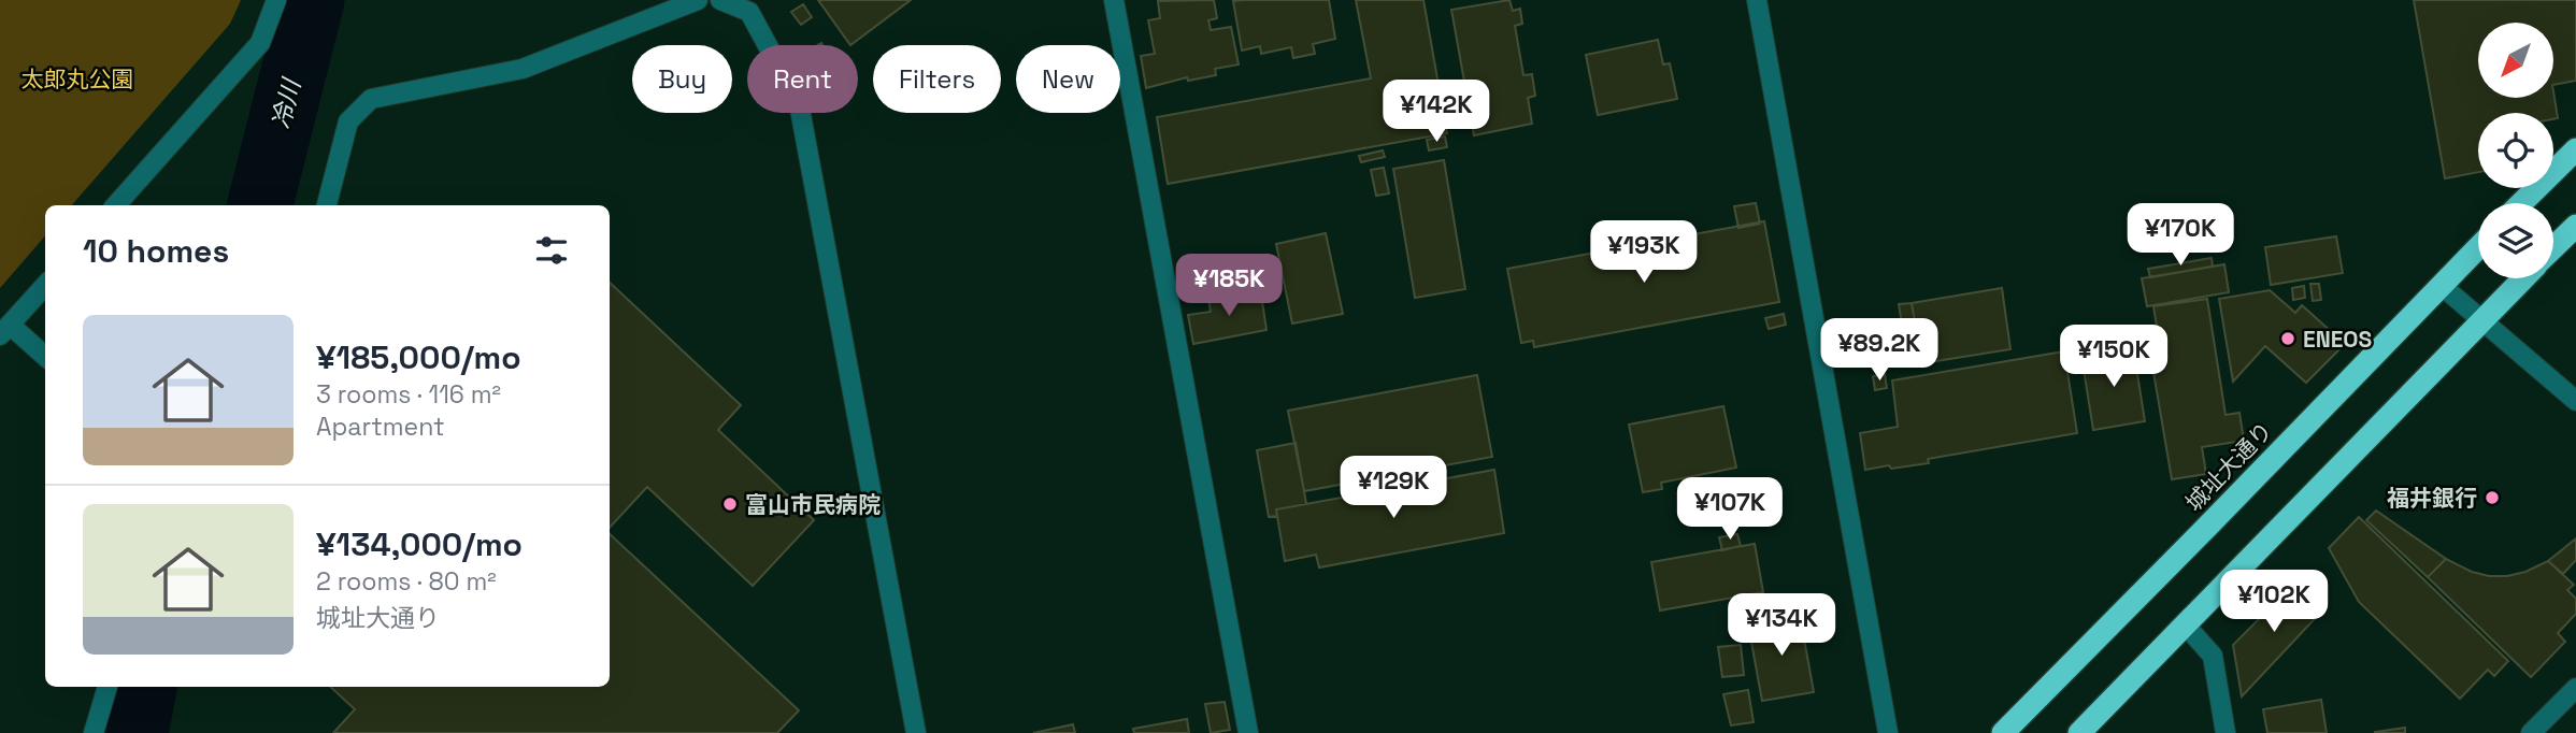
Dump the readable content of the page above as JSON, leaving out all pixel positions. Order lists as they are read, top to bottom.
{
  "streets": {
    "highway": ["城址大通り"]
  },
  "water": ["冷川"],
  "parks": ["太郎丸公園"],
  "places": ["ENEOS", "福井銀行", "富山市民病院"],
  "north": "bottom left",
  "page": {
    "chip": [
      "Buy",
      "Rent",
      "Filters",
      "New"
    ],
    "price": [
      "¥142K",
      "¥170K",
      "¥193K",
      "¥185K",
      "¥89.2K",
      "¥150K",
      "¥129K",
      "¥107K",
      "¥102K",
      "¥134K"
    ],
    "heading": "10 homes",
    "list": [
      {
        "name": "¥185,000/mo",
        "note": "3 rooms · 116 m² · Apartment"
      },
      {
        "name": "¥134,000/mo",
        "note": "2 rooms · 80 m² · 城址大通り"
      }
    ]
  }
}
